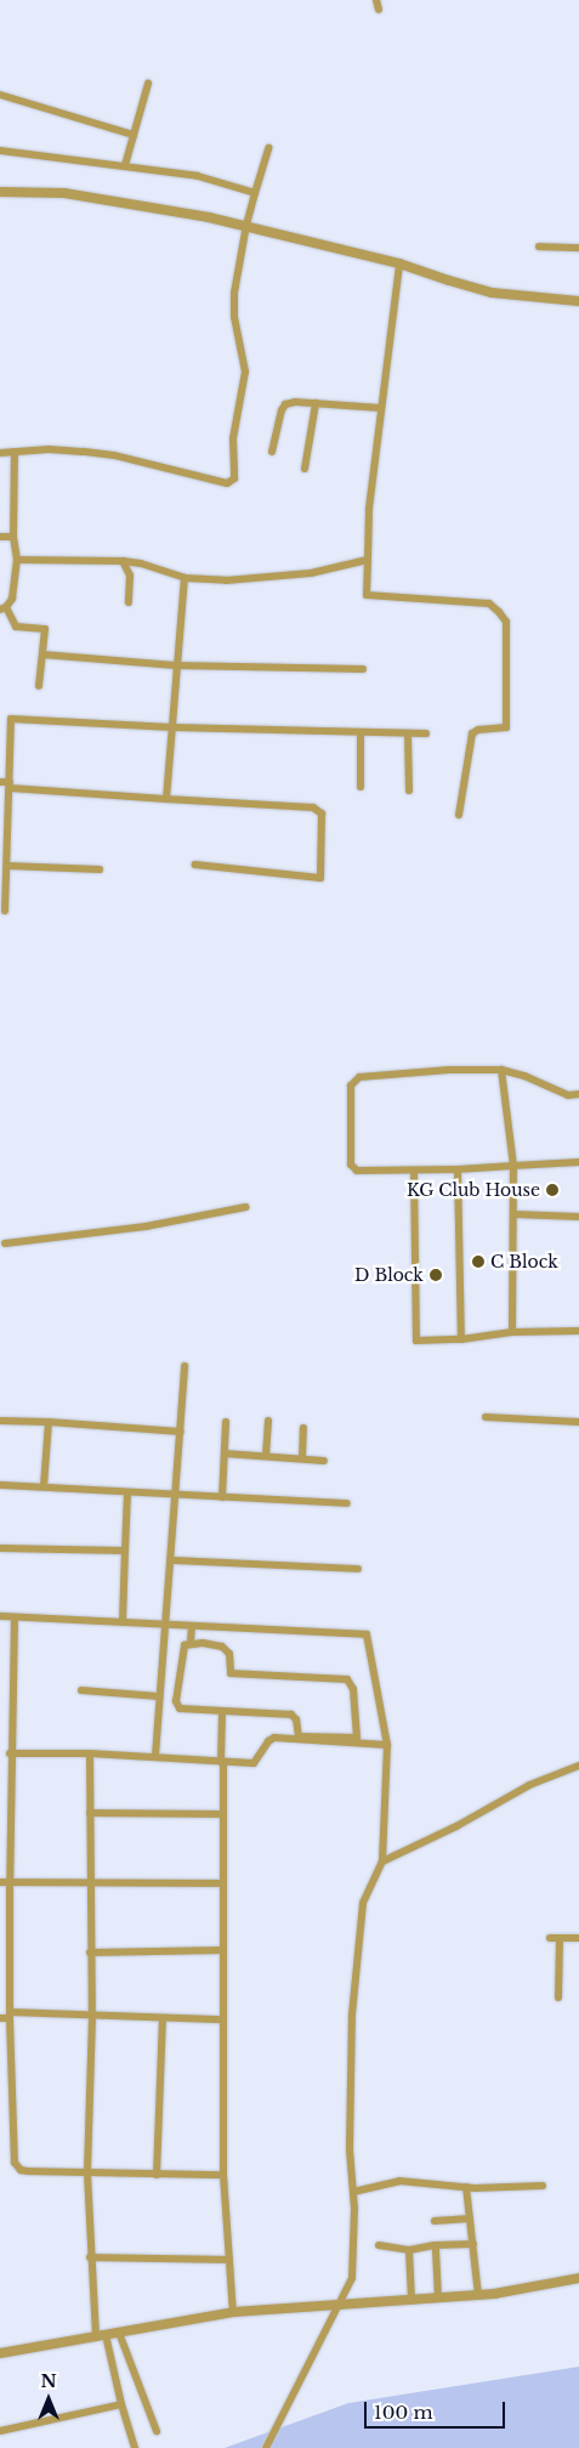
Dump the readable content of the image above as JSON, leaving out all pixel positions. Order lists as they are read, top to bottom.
{
  "places": ["KG Club House", "C Block", "D Block"],
  "scale_bar": "100 m",
  "north": "top"
}
